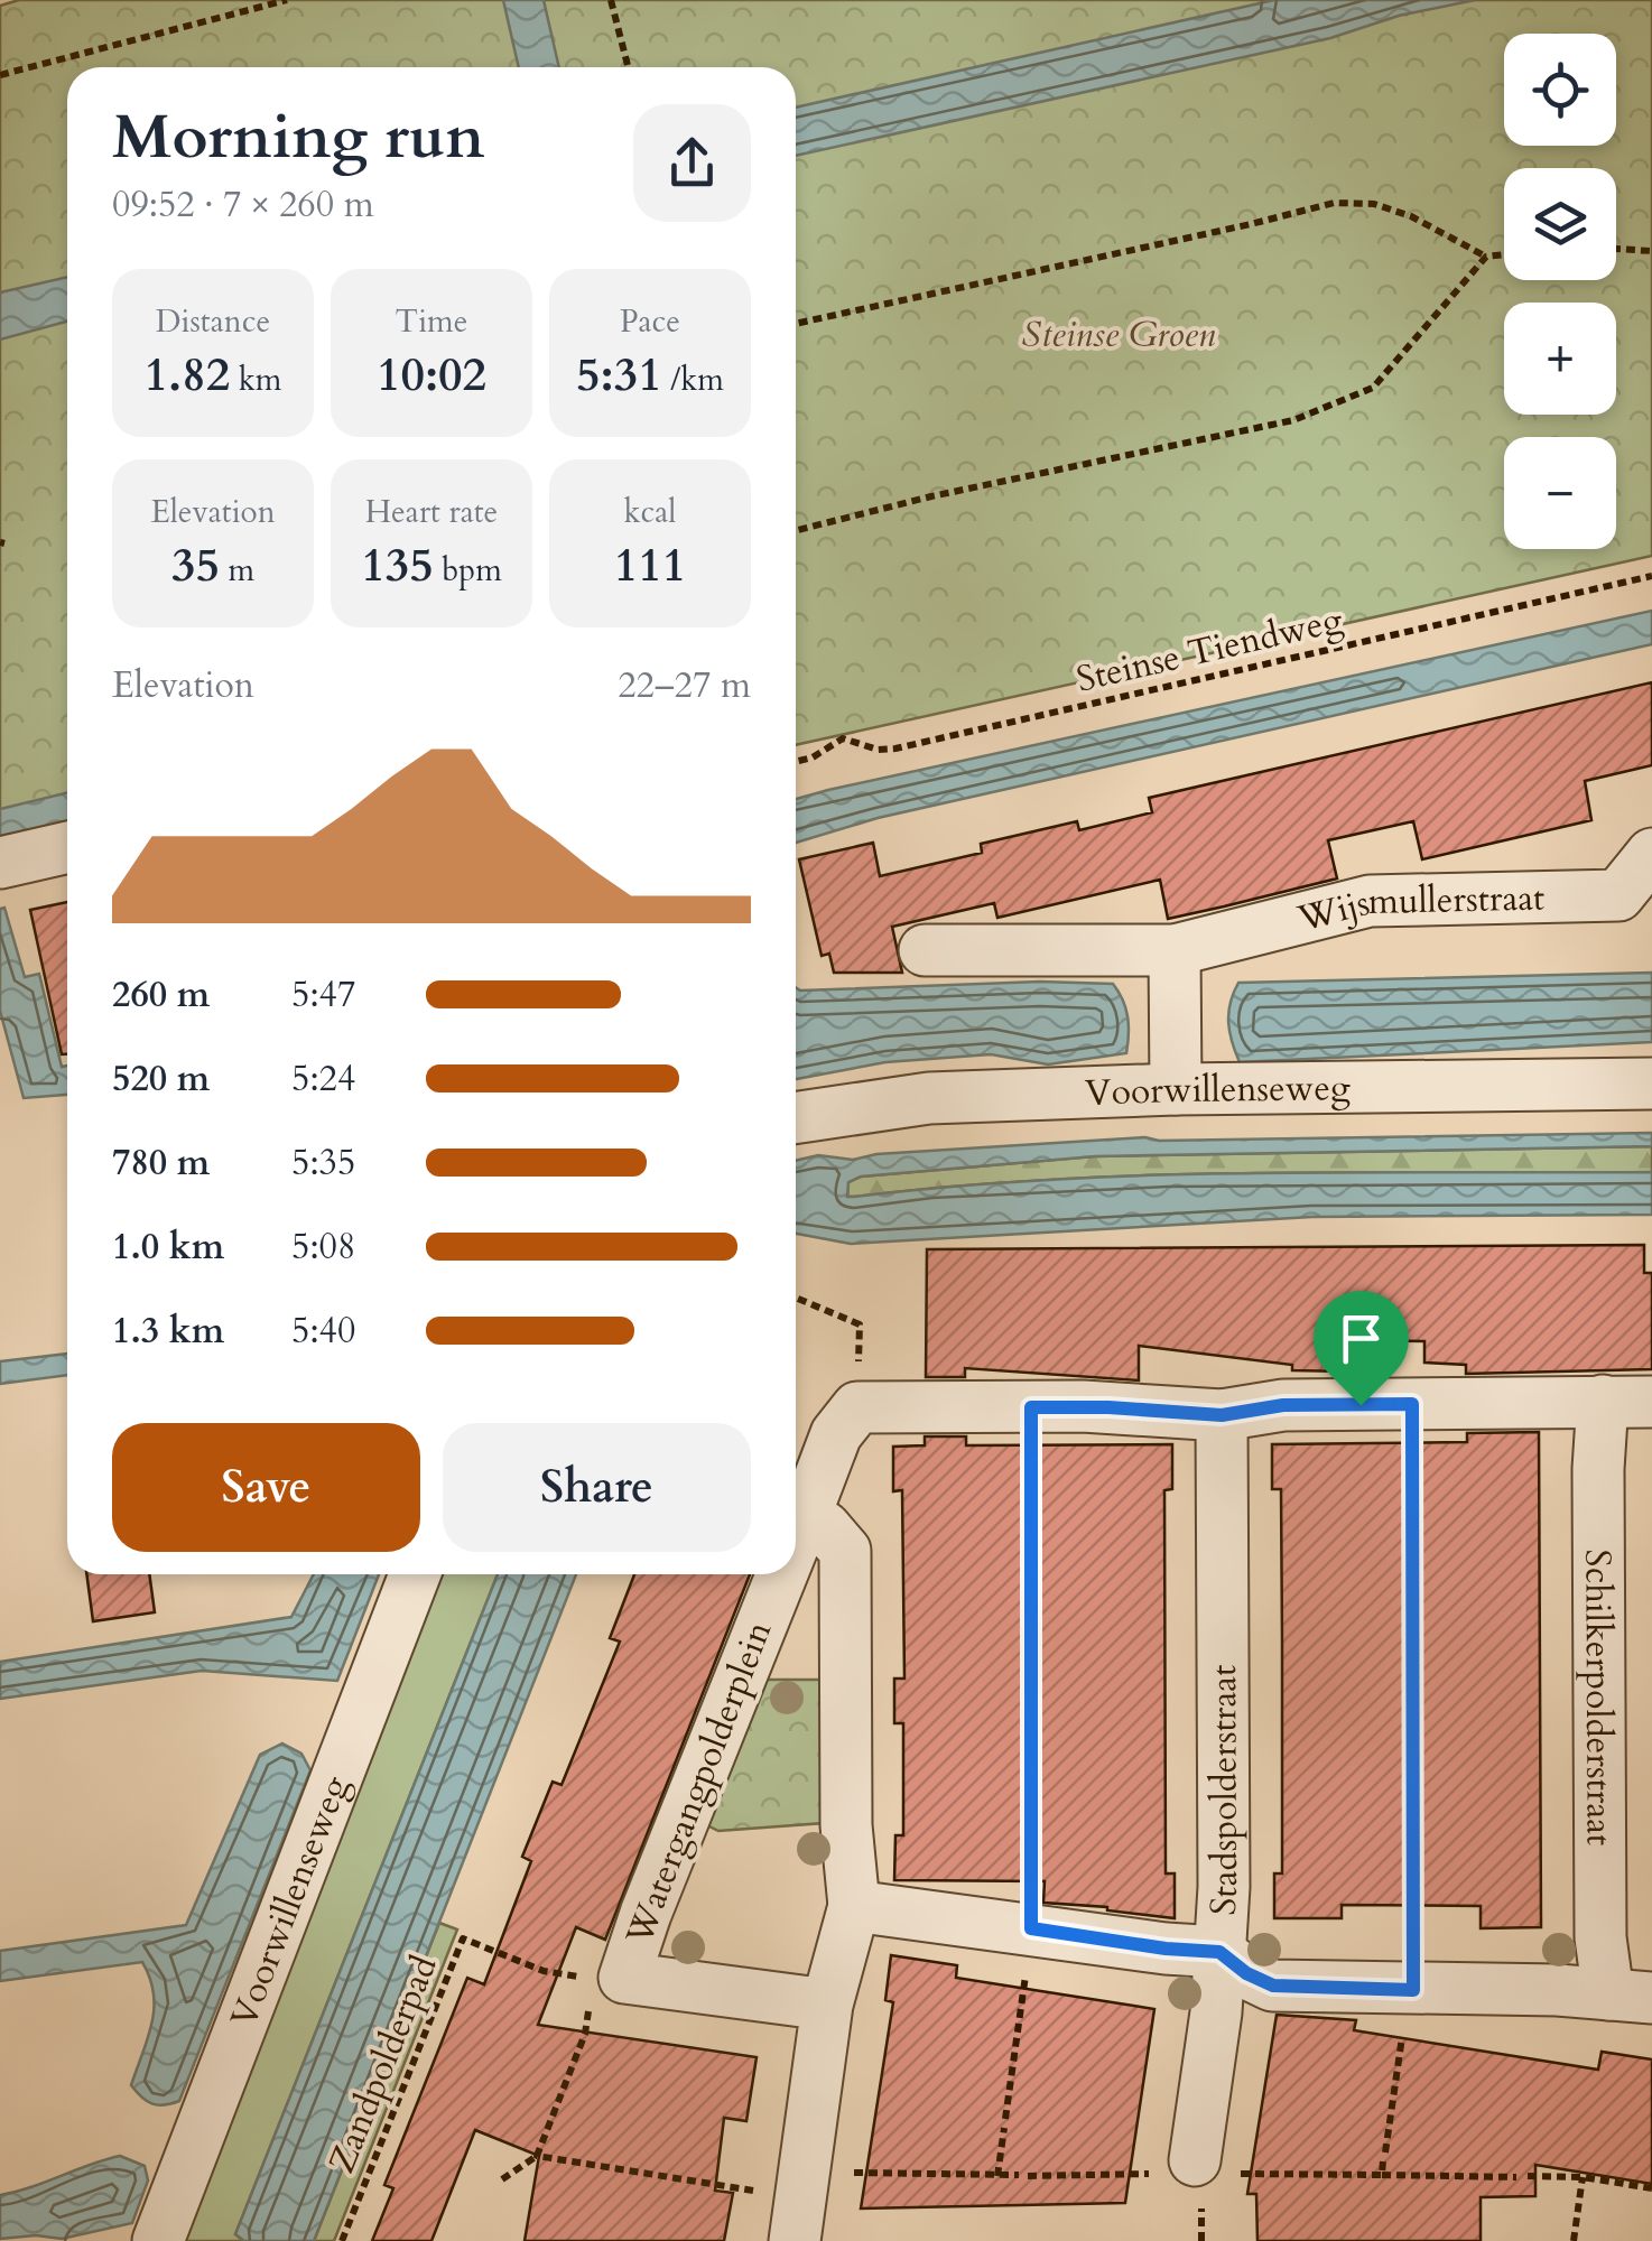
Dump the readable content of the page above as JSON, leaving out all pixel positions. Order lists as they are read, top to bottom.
{
  "streets": {
    "street": [
      "Wijsmullerstraat",
      "Voorwillenseweg",
      "Schilkerpolderstraat",
      "Watergangpolderplein",
      "Stadspolderstraat"
    ],
    "path": ["Steinse Tiendweg", "Zandpolderpad"]
  },
  "crossings": [
    ["Watergangpolderplein", "Zandpolderpad"]
  ],
  "parks": ["Steinse Groen"],
  "page": {
    "map_buttons": ["+", "−"],
    "heading": ["Morning run", "09:52 · 7 × 260 m"],
    "stats": [
      ["Distance", "1.82 km"],
      ["Time", "10:02"],
      ["Pace", "5:31 /km"],
      ["Elevation", "35 m"],
      ["Heart rate", "135 bpm"],
      ["kcal", "111"]
    ],
    "chart": ["Elevation", "22–27 m"],
    "list": [
      {
        "name": "260 m",
        "note": "5:47"
      },
      {
        "name": "520 m",
        "note": "5:24"
      },
      {
        "name": "780 m",
        "note": "5:35"
      },
      {
        "name": "1.0 km",
        "note": "5:08"
      },
      {
        "name": "1.3 km",
        "note": "5:40"
      }
    ],
    "buttons": ["Save", "Share"]
  }
}
